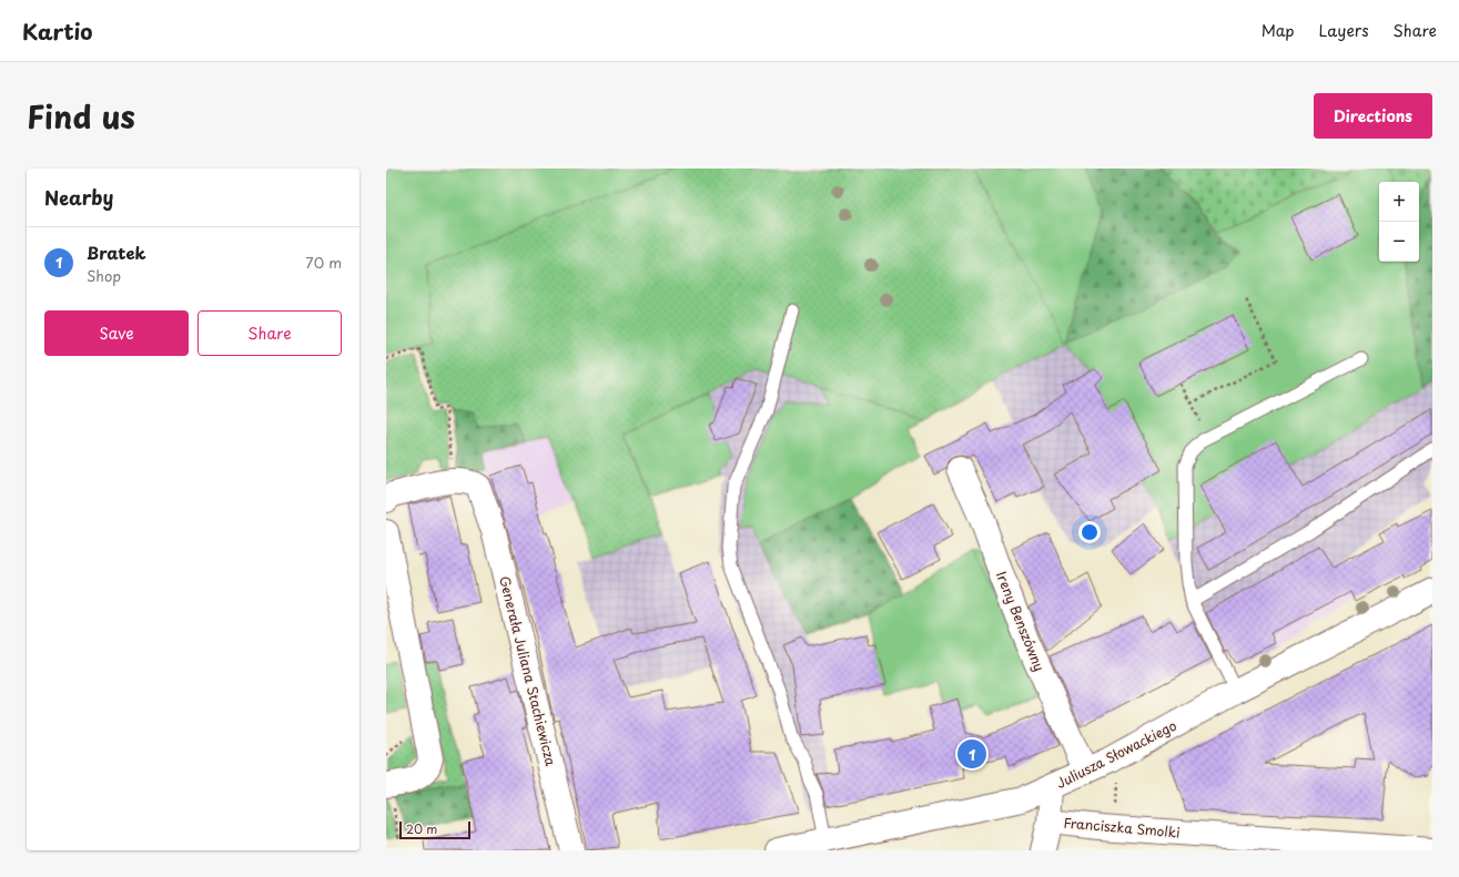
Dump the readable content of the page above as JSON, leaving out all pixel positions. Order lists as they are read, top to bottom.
{
  "streets": {
    "street": [
      "Ireny Benszówny",
      "Generała Juliana Stachiewicza",
      "Juliusza Słowackiego",
      "Franciszka Smolki"
    ]
  },
  "crossings": [
    ["Ireny Benszówny", "Juliusza Słowackiego"]
  ],
  "scale_bar": "20 m",
  "page": {
    "header": "Kartio",
    "nav": ["Map", "Layers", "Share"],
    "title": "Find us",
    "buttons": [
      "Directions",
      ["Save", "Share"]
    ],
    "heading": "Nearby",
    "map_buttons": ["+", "−"],
    "list": [
      {
        "mark": "1",
        "name": "Bratek",
        "note": "Shop",
        "value": "70 m"
      }
    ],
    "pins": "1",
    "scale": "20 m"
  }
}
